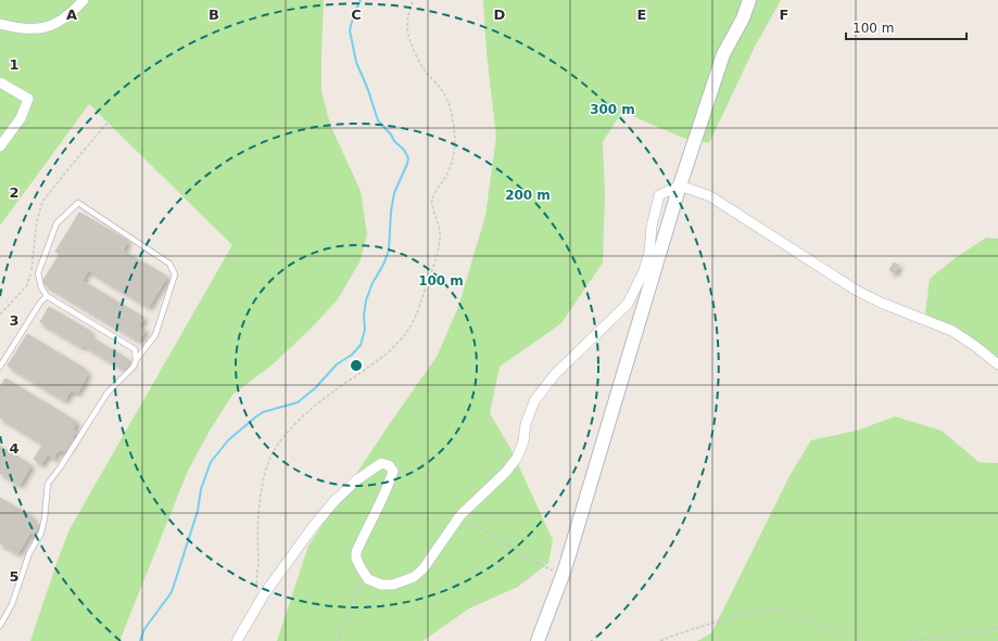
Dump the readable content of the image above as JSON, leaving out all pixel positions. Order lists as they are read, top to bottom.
{
  "scale_bar": "100 m",
  "grid": {
    "columns": [
      "A",
      "B",
      "C",
      "D",
      "E",
      "F"
    ],
    "rows": [
      "1",
      "2",
      "3",
      "4",
      "5"
    ]
  },
  "rings": ["300 m", "200 m", "100 m"]
}
